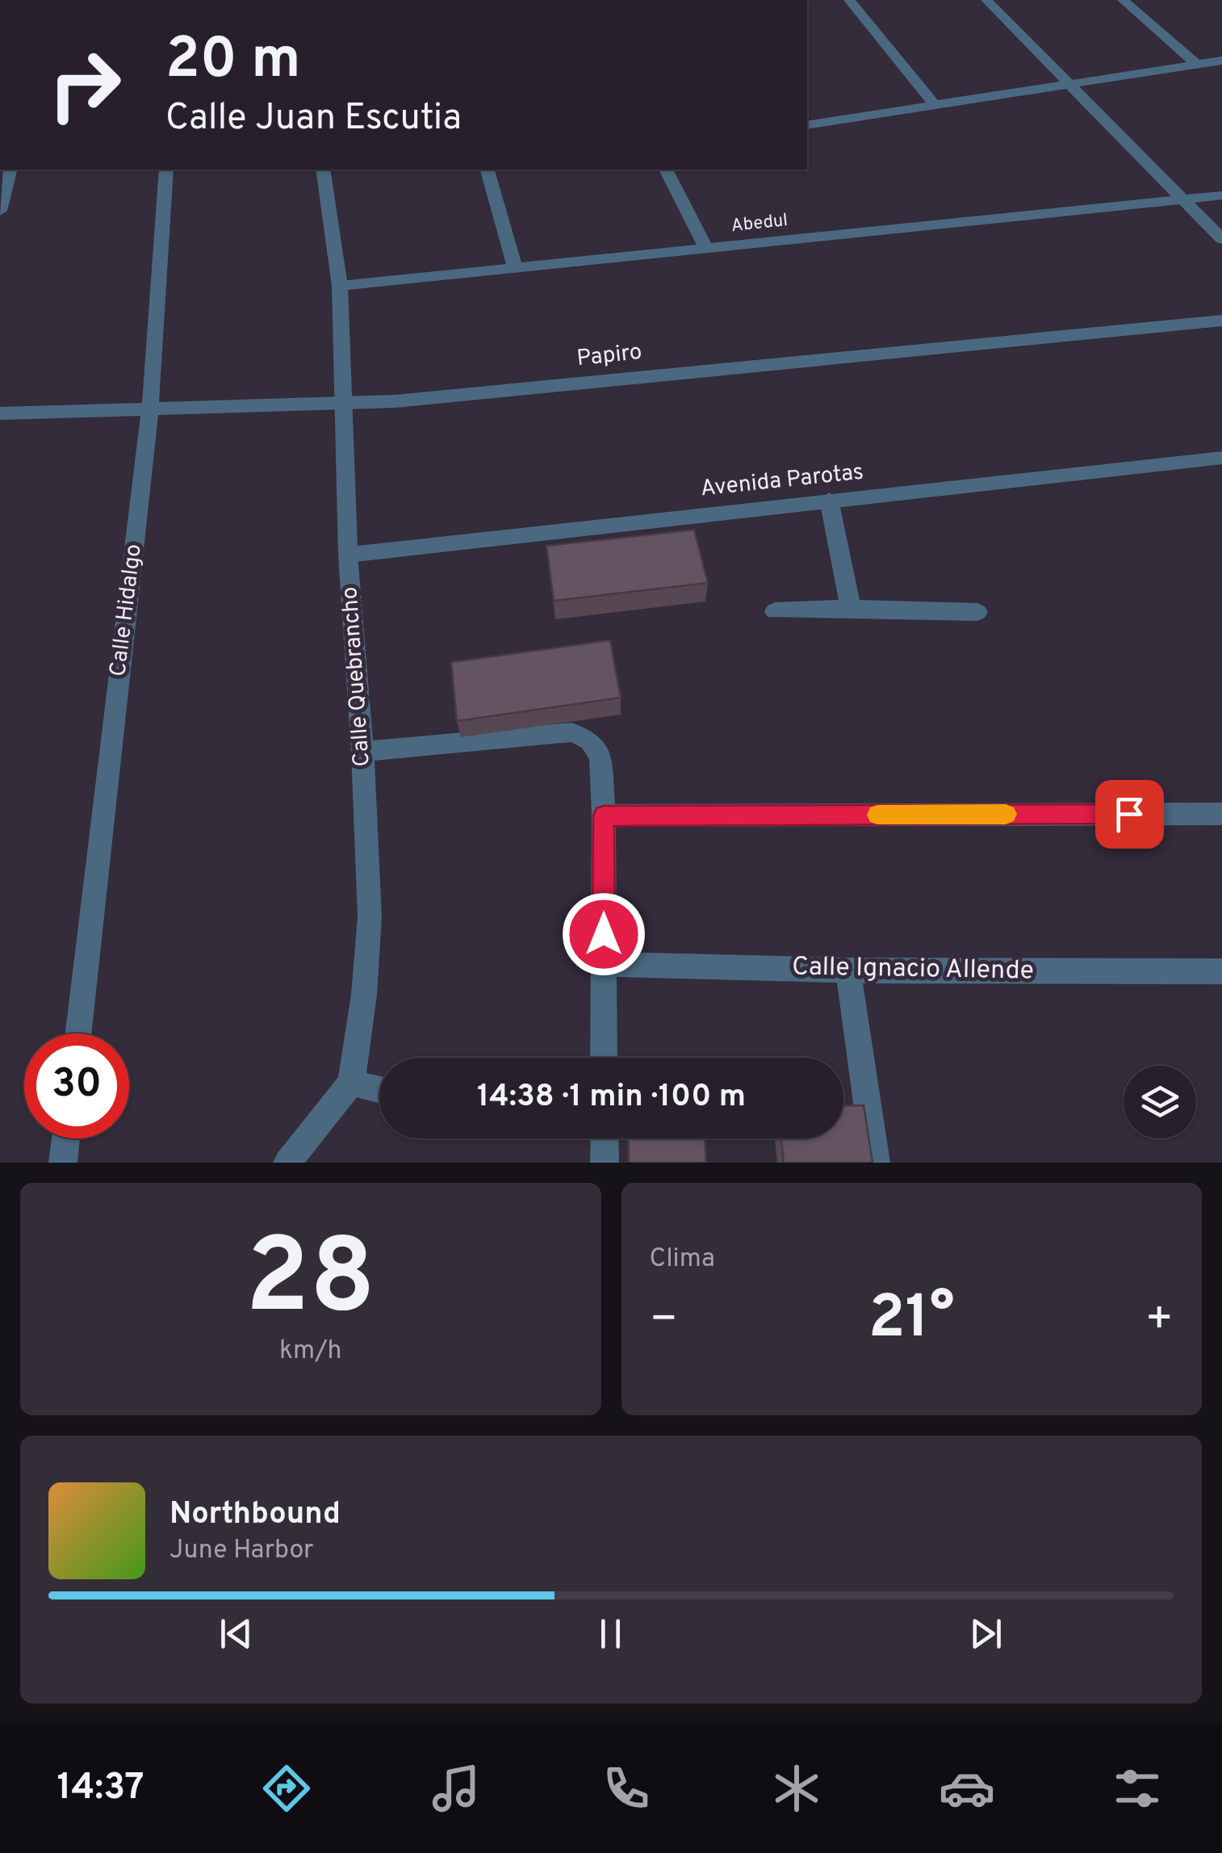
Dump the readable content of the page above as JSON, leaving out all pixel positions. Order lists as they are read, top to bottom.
{
  "streets": {
    "street": [
      "Abedul",
      "Papiro",
      "Avenida Parotas",
      "Calle Hidalgo",
      "Calle Quebrancho",
      "Calle Ignacio Allende"
    ]
  },
  "crossings": [
    ["Abedul", "Calle Quebrancho"],
    ["Papiro", "Calle Hidalgo"],
    ["Papiro", "Calle Quebrancho"],
    ["Avenida Parotas", "Calle Quebrancho"]
  ],
  "page": {
    "turn": ["20 m", "Calle Juan Escutia"],
    "limit": "30",
    "trip": "14:38 · 1 min · 100 m",
    "tile": [
      ["28", "km/h"],
      "Clima"
    ],
    "heat": ["−", "21°", "+"],
    "song": ["Northbound", "June Harbor"],
    "tabs": "14:37"
  }
}
